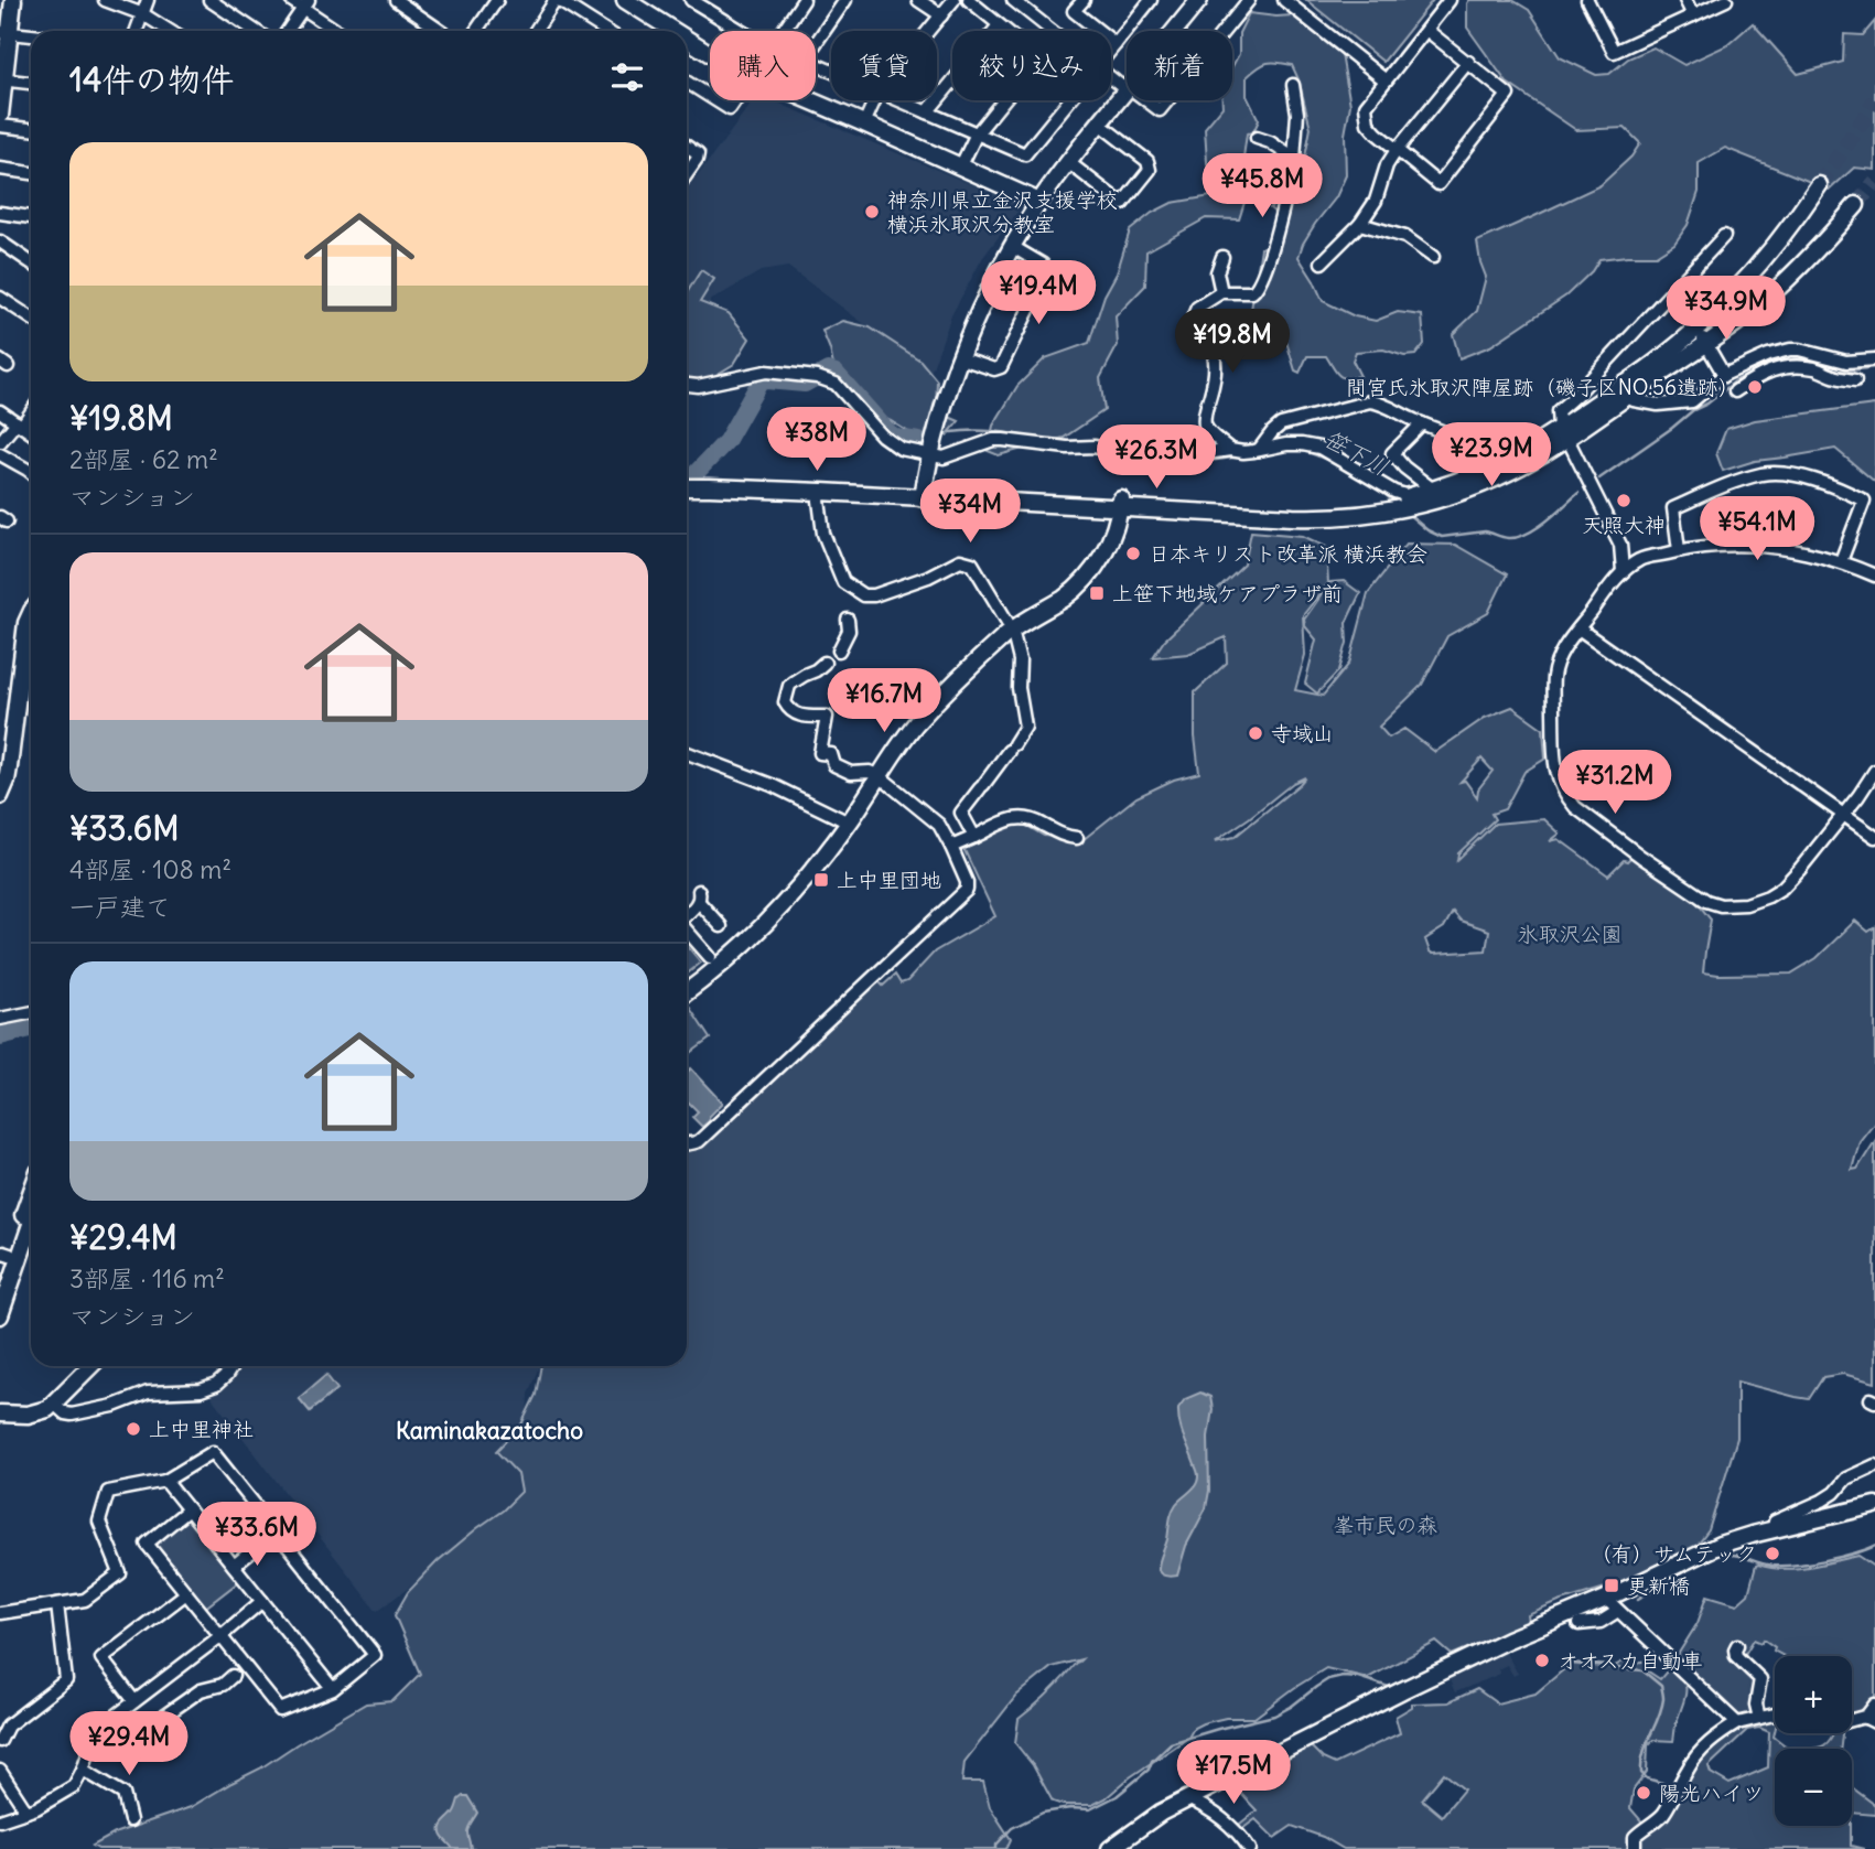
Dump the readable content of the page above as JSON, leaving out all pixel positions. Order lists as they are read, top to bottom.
{
  "districts": ["Kaminakazatocho"],
  "water": ["笹下川"],
  "parks": ["氷取沢公園", "峯市民の森"],
  "places": {
    "other": [
      "神奈川県立金沢支援学校 横浜氷取沢分教室",
      "間宮氏氷取沢陣屋跡（磯子区NO.56遺跡）",
      "天照大神",
      "日本キリスト改革派 横浜教会",
      "寺域山",
      "上中里神社",
      "（有）サムテック",
      "オオスカ自動車",
      "陽光ハイツ"
    ],
    "transit": ["上笹下地域ケアプラザ前", "上中里団地", "更新橋"]
  },
  "page": {
    "chip": [
      "購入",
      "賃貸",
      "絞り込み",
      "新着"
    ],
    "heading": "14件の物件",
    "list": [
      {
        "name": "¥19.8M",
        "note": "2部屋 · 62 m² · マンション"
      },
      {
        "name": "¥33.6M",
        "note": "4部屋 · 108 m² · 一戸建て"
      },
      {
        "name": "¥29.4M",
        "note": "3部屋 · 116 m² · マンション"
      }
    ],
    "price": [
      "¥45.8M",
      "¥19.4M",
      "¥34.9M",
      "¥19.8M",
      "¥38M",
      "¥23.9M",
      "¥26.3M",
      "¥34M",
      "¥54.1M",
      "¥16.7M",
      "¥31.2M",
      "¥33.6M",
      "¥29.4M",
      "¥17.5M"
    ],
    "map_buttons": ["+", "−"]
  }
}
